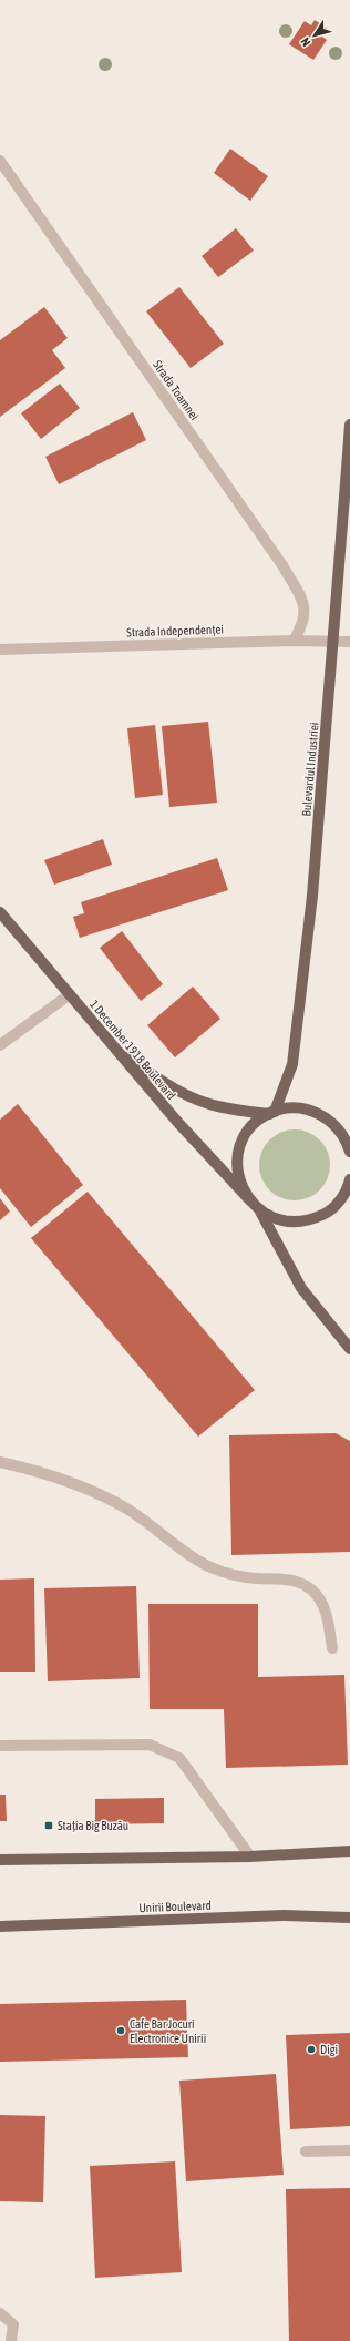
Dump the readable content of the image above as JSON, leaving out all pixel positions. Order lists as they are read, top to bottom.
{
  "streets": {
    "main road": ["Bulevardul Industriei", "1 December 1918 Boulevard", "Unirii Boulevard"],
    "street": ["Strada Toamnei", "Strada Independenței"]
  },
  "crossings": [
    ["Strada Toamnei", "Strada Independenței"]
  ],
  "places": {
    "transit": ["Stația Big Buzău"],
    "other": ["Cafe Bar Jocuri Electronice Unirii", "Digi"]
  },
  "north": "bottom left"
}
